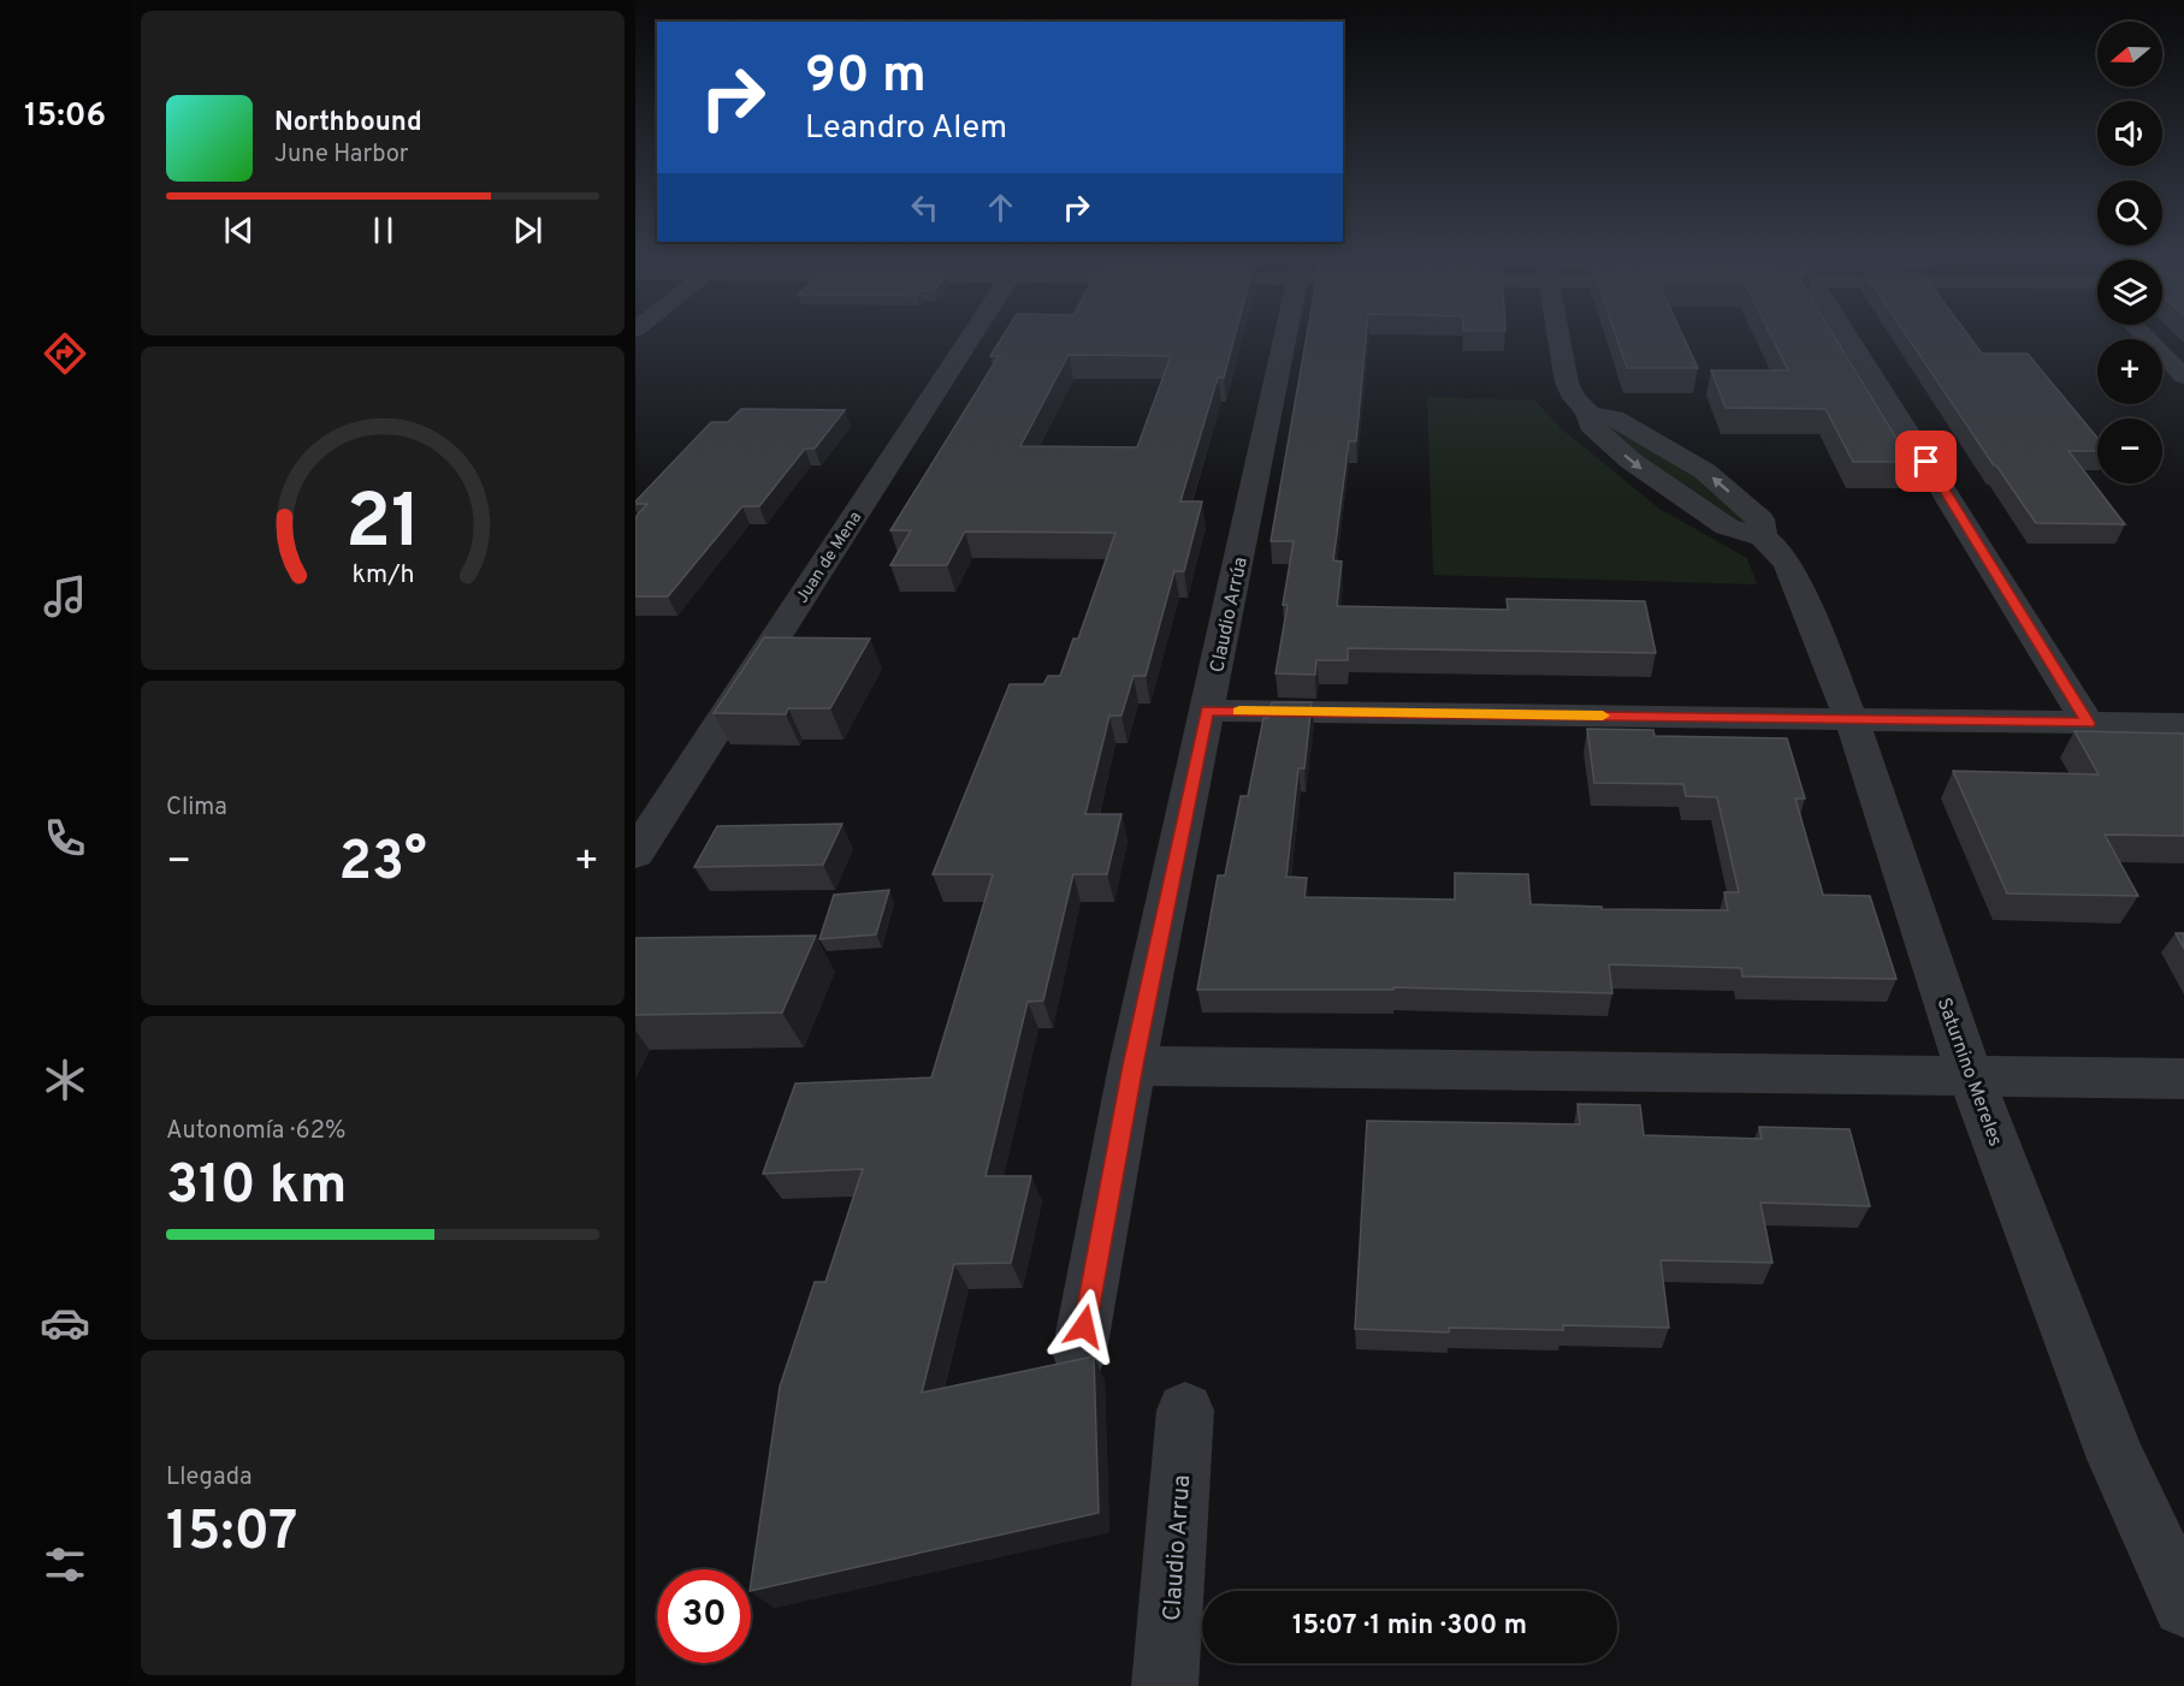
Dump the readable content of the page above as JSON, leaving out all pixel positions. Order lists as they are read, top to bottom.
{
  "streets": {
    "street": [
      "Juan de Mena",
      "Claudio Arrúa",
      "Saturnino Mereles",
      "Claudio Arrua"
    ]
  },
  "north": "left",
  "page": {
    "tabs": "15:06",
    "map_buttons": ["+", "−"],
    "turn": ["90 m", "Leandro Alem"],
    "song": ["Northbound", "June Harbor"],
    "tile": [
      "Clima",
      ["Autonomía · 62%", "310 km"],
      ["Llegada", "15:07"]
    ],
    "heat": ["−", "23°", "+"],
    "limit": "30",
    "trip": "15:07 · 1 min · 300 m",
    "gauge": ["21", "km/h"]
  }
}
